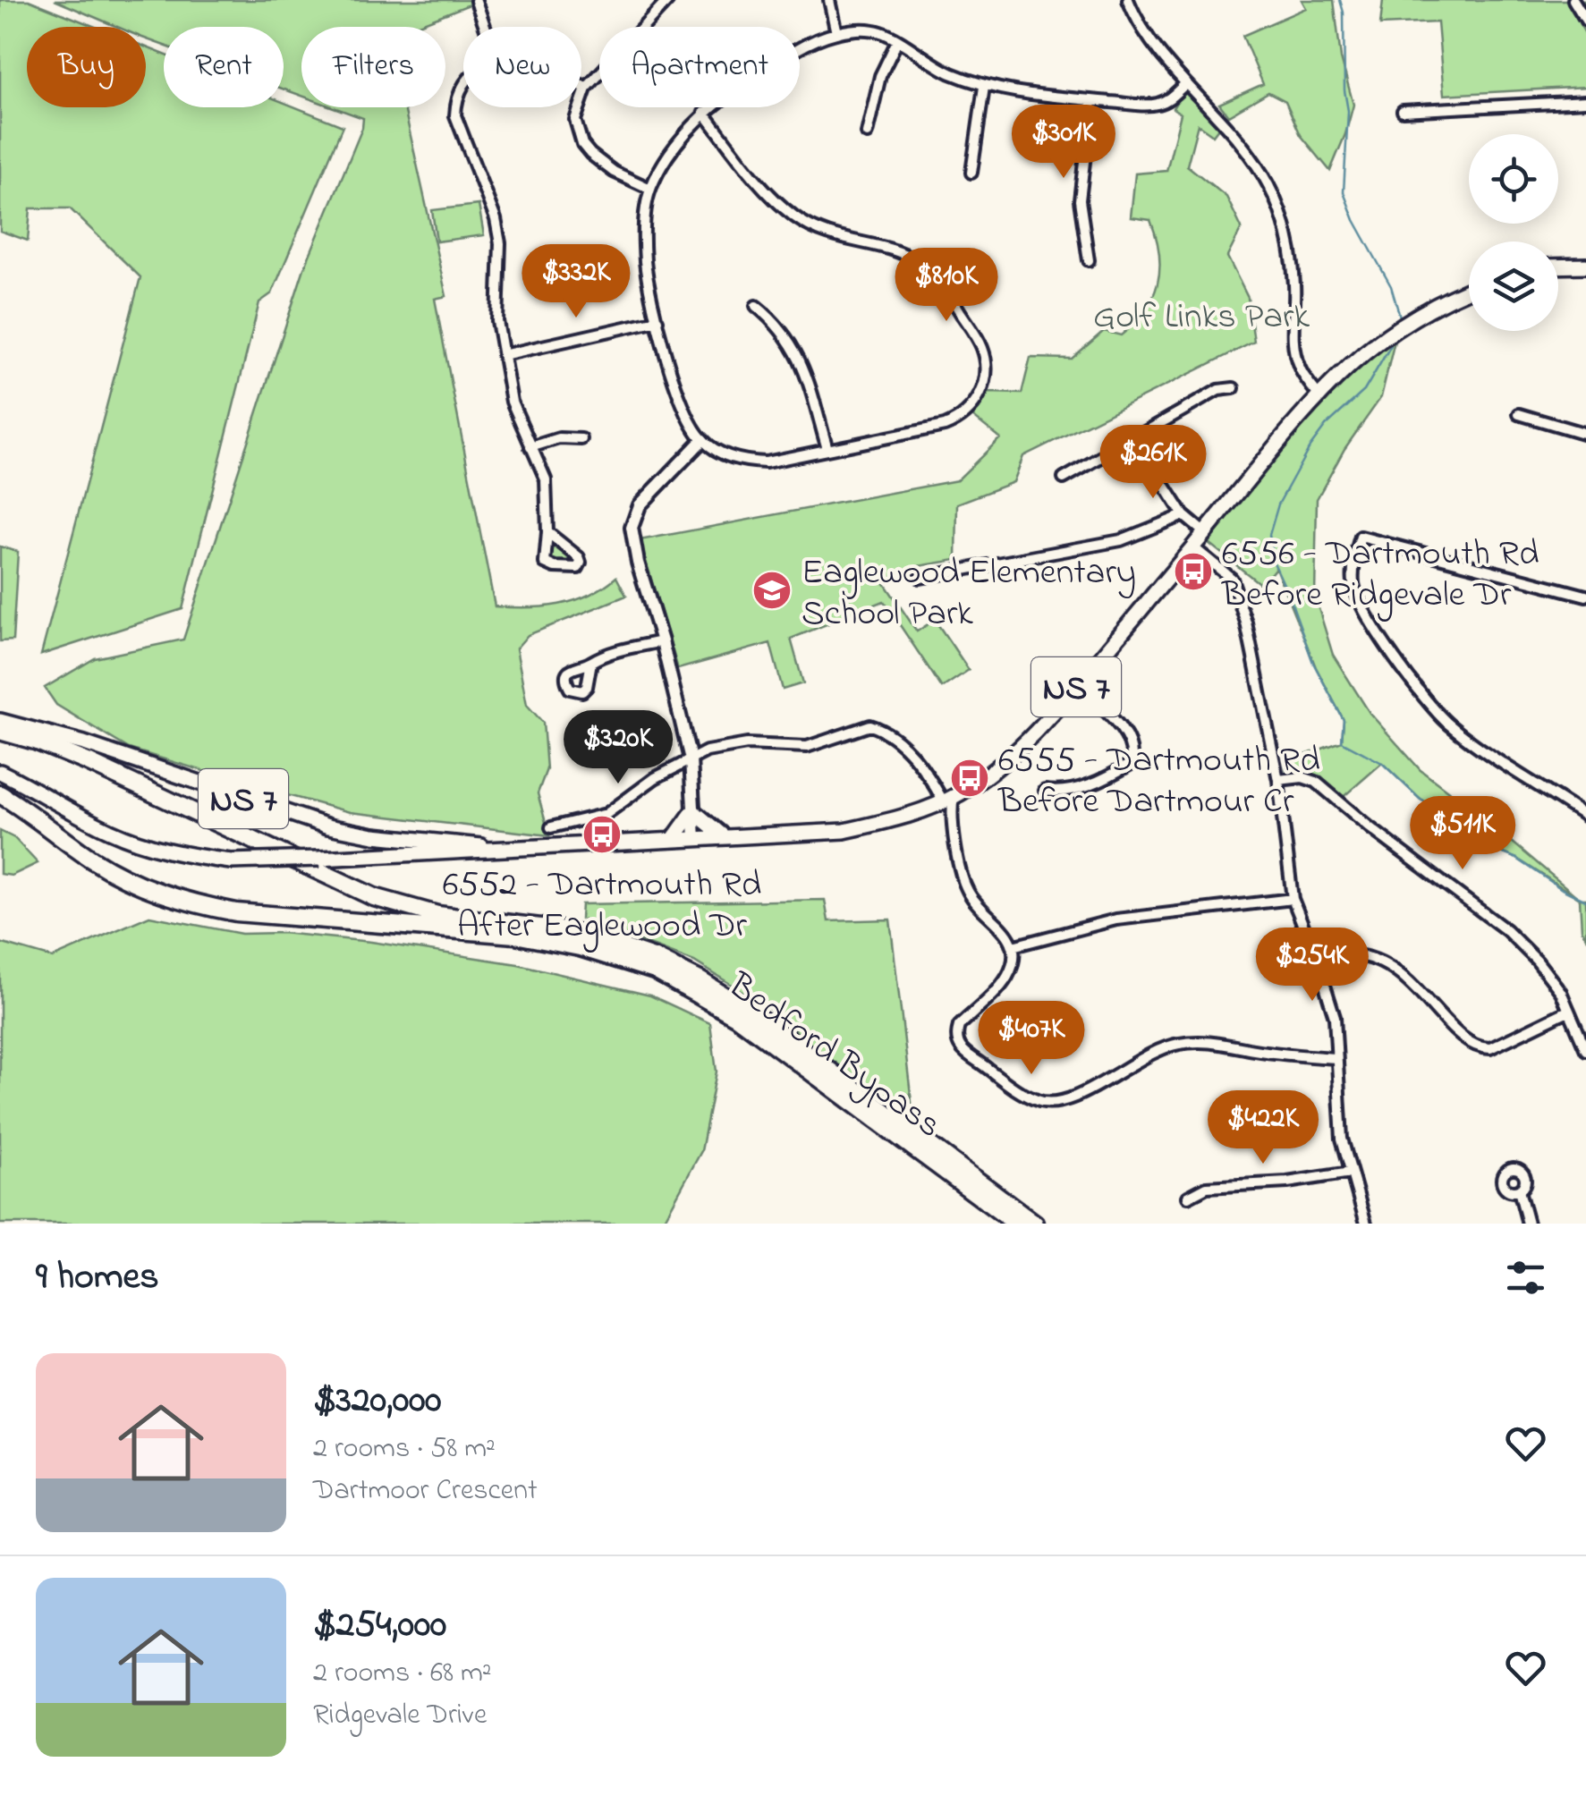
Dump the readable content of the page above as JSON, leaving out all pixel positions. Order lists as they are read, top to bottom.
{
  "streets": {
    "highway": ["Bedford Bypass"],
    "main road": ["NS 7"]
  },
  "parks": ["Golf Links Park"],
  "places": {
    "bus stop": ["6556 - Dartmouth Rd Before Ridgevale Dr", "6555 - Dartmouth Rd Before Dartmour Cr", "6552 - Dartmouth Rd After Eaglewood Dr"],
    "school or university": ["Eaglewood Elementary School Park"]
  },
  "page": {
    "chip": [
      "Buy",
      "Rent",
      "Filters",
      "New",
      "Apartment"
    ],
    "price": [
      "$301K",
      "$332K",
      "$810K",
      "$261K",
      "$320K",
      "$511K",
      "$254K",
      "$407K",
      "$422K"
    ],
    "heading": "9 homes",
    "list": [
      {
        "name": "$320,000",
        "note": "2 rooms · 58 m² · Dartmoor Crescent"
      },
      {
        "name": "$254,000",
        "note": "2 rooms · 68 m² · Ridgevale Drive"
      }
    ]
  }
}
